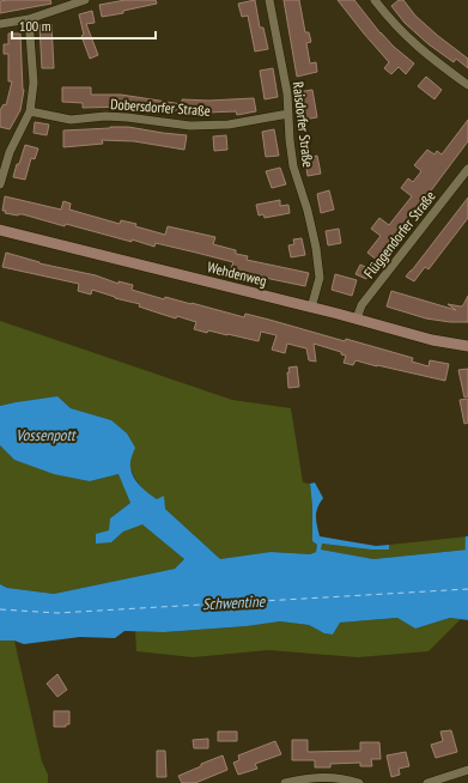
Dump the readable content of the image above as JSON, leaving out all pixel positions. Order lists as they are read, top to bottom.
{
  "streets": {
    "main road": ["Wehdenweg"],
    "street": ["Dobersdorfer Straße", "Raisdorfer Straße", "Flüggendorfer Straße"]
  },
  "crossings": [
    ["Dobersdorfer Straße", "Raisdorfer Straße"],
    ["Raisdorfer Straße", "Wehdenweg"],
    ["Flüggendorfer Straße", "Wehdenweg"]
  ],
  "water": ["Vossenpott", "Schwentine"],
  "scale_bar": "100 m"
}
